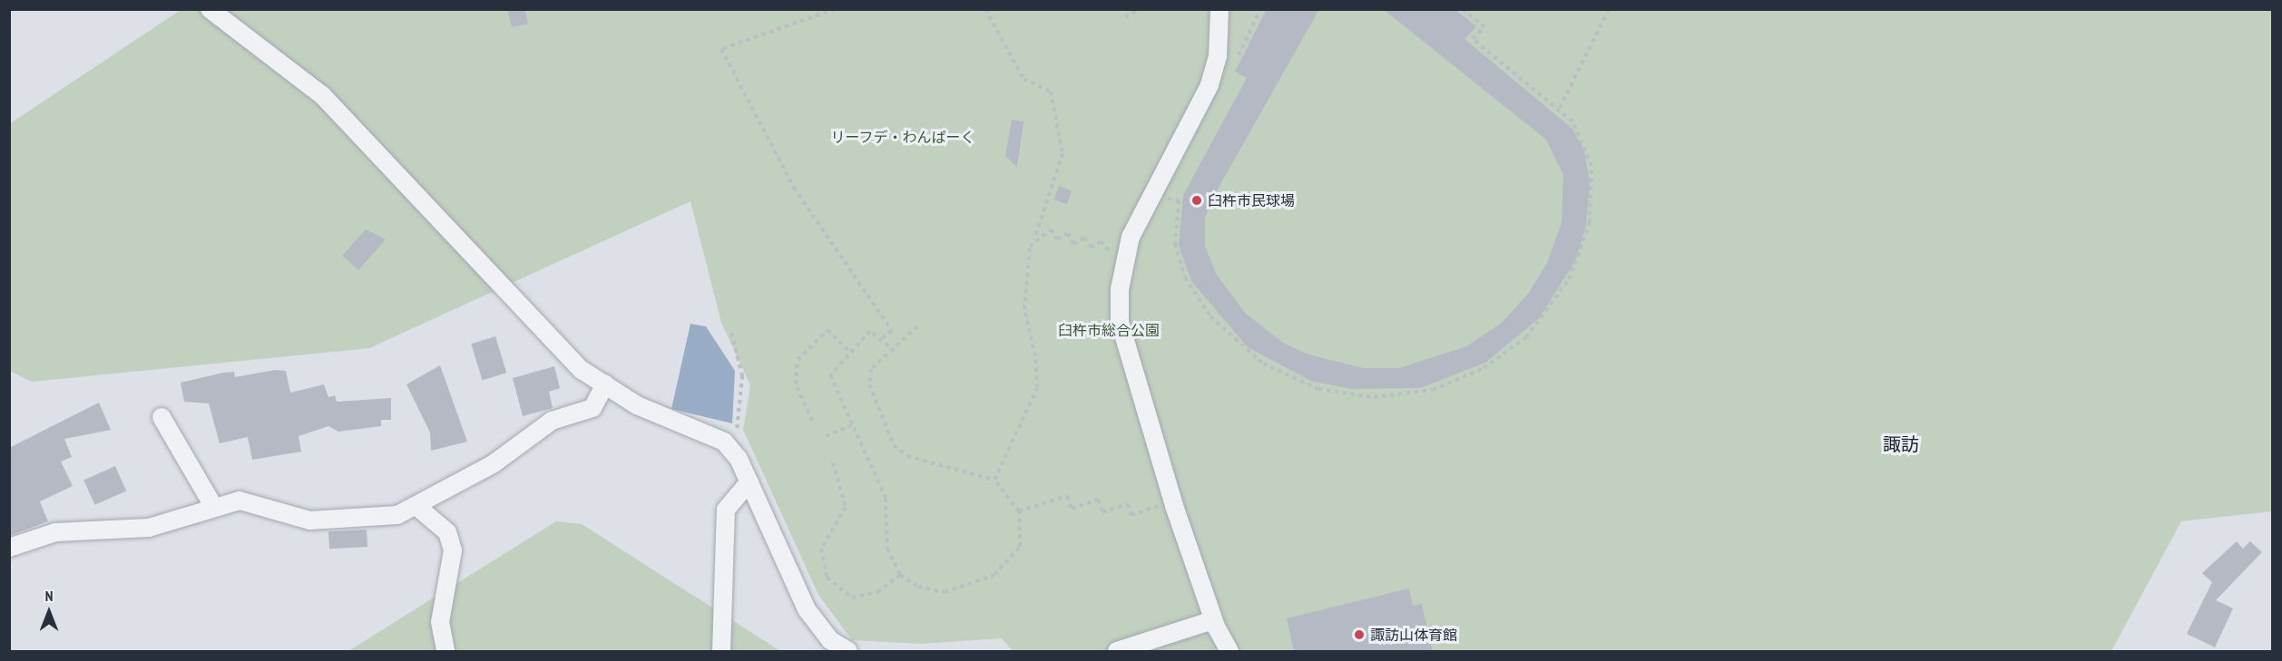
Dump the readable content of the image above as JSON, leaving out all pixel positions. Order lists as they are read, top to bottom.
{
  "districts": ["諏訪"],
  "parks": ["リーフデ・わんぱーく", "臼杵市総合公園"],
  "places": ["臼杵市民球場", "諏訪山体育館"],
  "north": "top"
}
